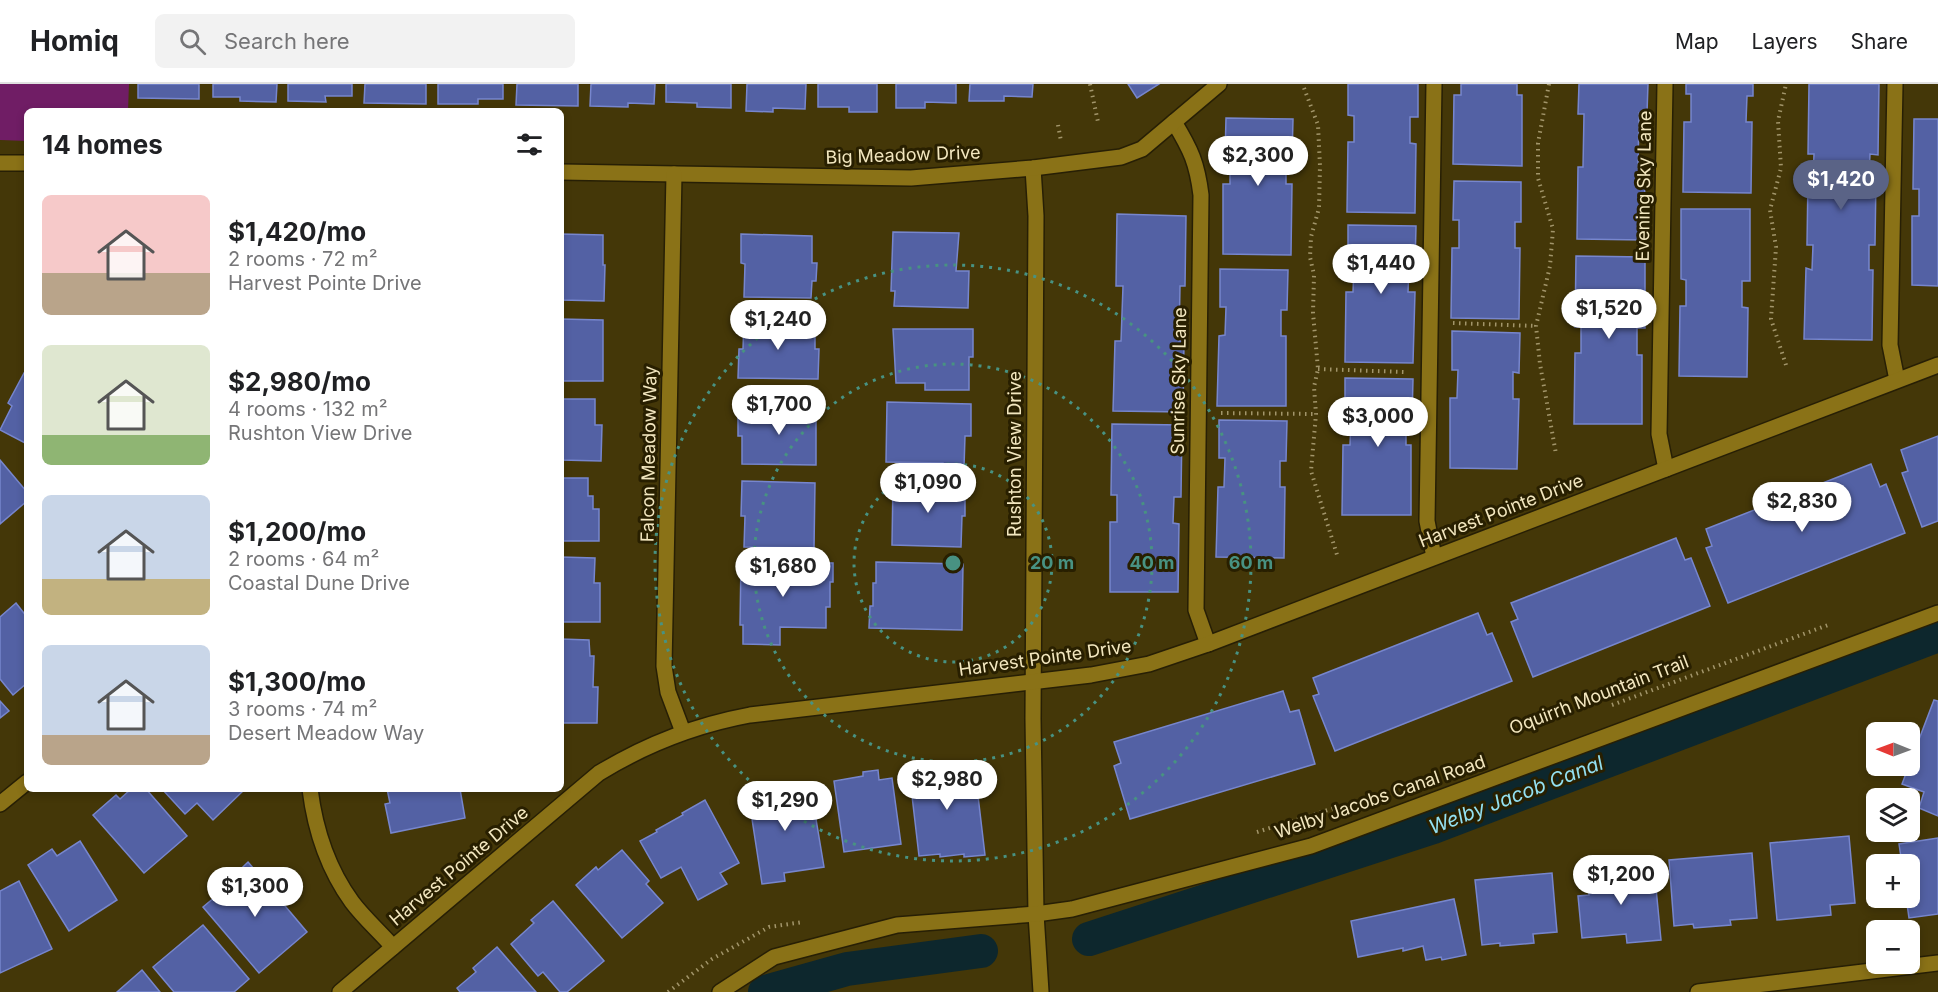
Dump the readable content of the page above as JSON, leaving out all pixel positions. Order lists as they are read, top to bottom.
{
  "streets": {
    "street": [
      "Big Meadow Drive",
      "Evening Sky Lane",
      "Sunrise Sky Lane",
      "Falcon Meadow Way",
      "Rushton View Drive",
      "Harvest Pointe Drive",
      "Welby Jacobs Canal Road"
    ],
    "path": ["Oquirrh Mountain Trail"]
  },
  "crossings": [
    ["Big Meadow Drive", "Sunrise Sky Lane"],
    ["Big Meadow Drive", "Falcon Meadow Way"],
    ["Big Meadow Drive", "Rushton View Drive"],
    ["Evening Sky Lane", "Harvest Pointe Drive"],
    ["Sunrise Sky Lane", "Harvest Pointe Drive"],
    ["Falcon Meadow Way", "Harvest Pointe Drive"],
    ["Rushton View Drive", "Harvest Pointe Drive"],
    ["Rushton View Drive", "Welby Jacobs Canal Road"]
  ],
  "water": ["Welby Jacob Canal"],
  "north": "left",
  "page": {
    "header": "Homiq",
    "search": "Search here",
    "nav": ["Map", "Layers", "Share"],
    "heading": "14 homes",
    "price": [
      "$2,300",
      "$1,420",
      "$1,440",
      "$1,520",
      "$1,240",
      "$1,700",
      "$3,000",
      "$1,090",
      "$2,830",
      "$1,680",
      "$2,980",
      "$1,290",
      "$1,200",
      "$1,300"
    ],
    "list": [
      {
        "name": "$1,420/mo",
        "note": "2 rooms · 72 m² · Harvest Pointe Drive"
      },
      {
        "name": "$2,980/mo",
        "note": "4 rooms · 132 m² · Rushton View Drive"
      },
      {
        "name": "$1,200/mo",
        "note": "2 rooms · 64 m² · Coastal Dune Drive"
      },
      {
        "name": "$1,300/mo",
        "note": "3 rooms · 74 m² · Desert Meadow Way"
      }
    ],
    "map_buttons": ["+", "−"]
  },
  "rings": ["20 m", "40 m", "60 m"]
}
